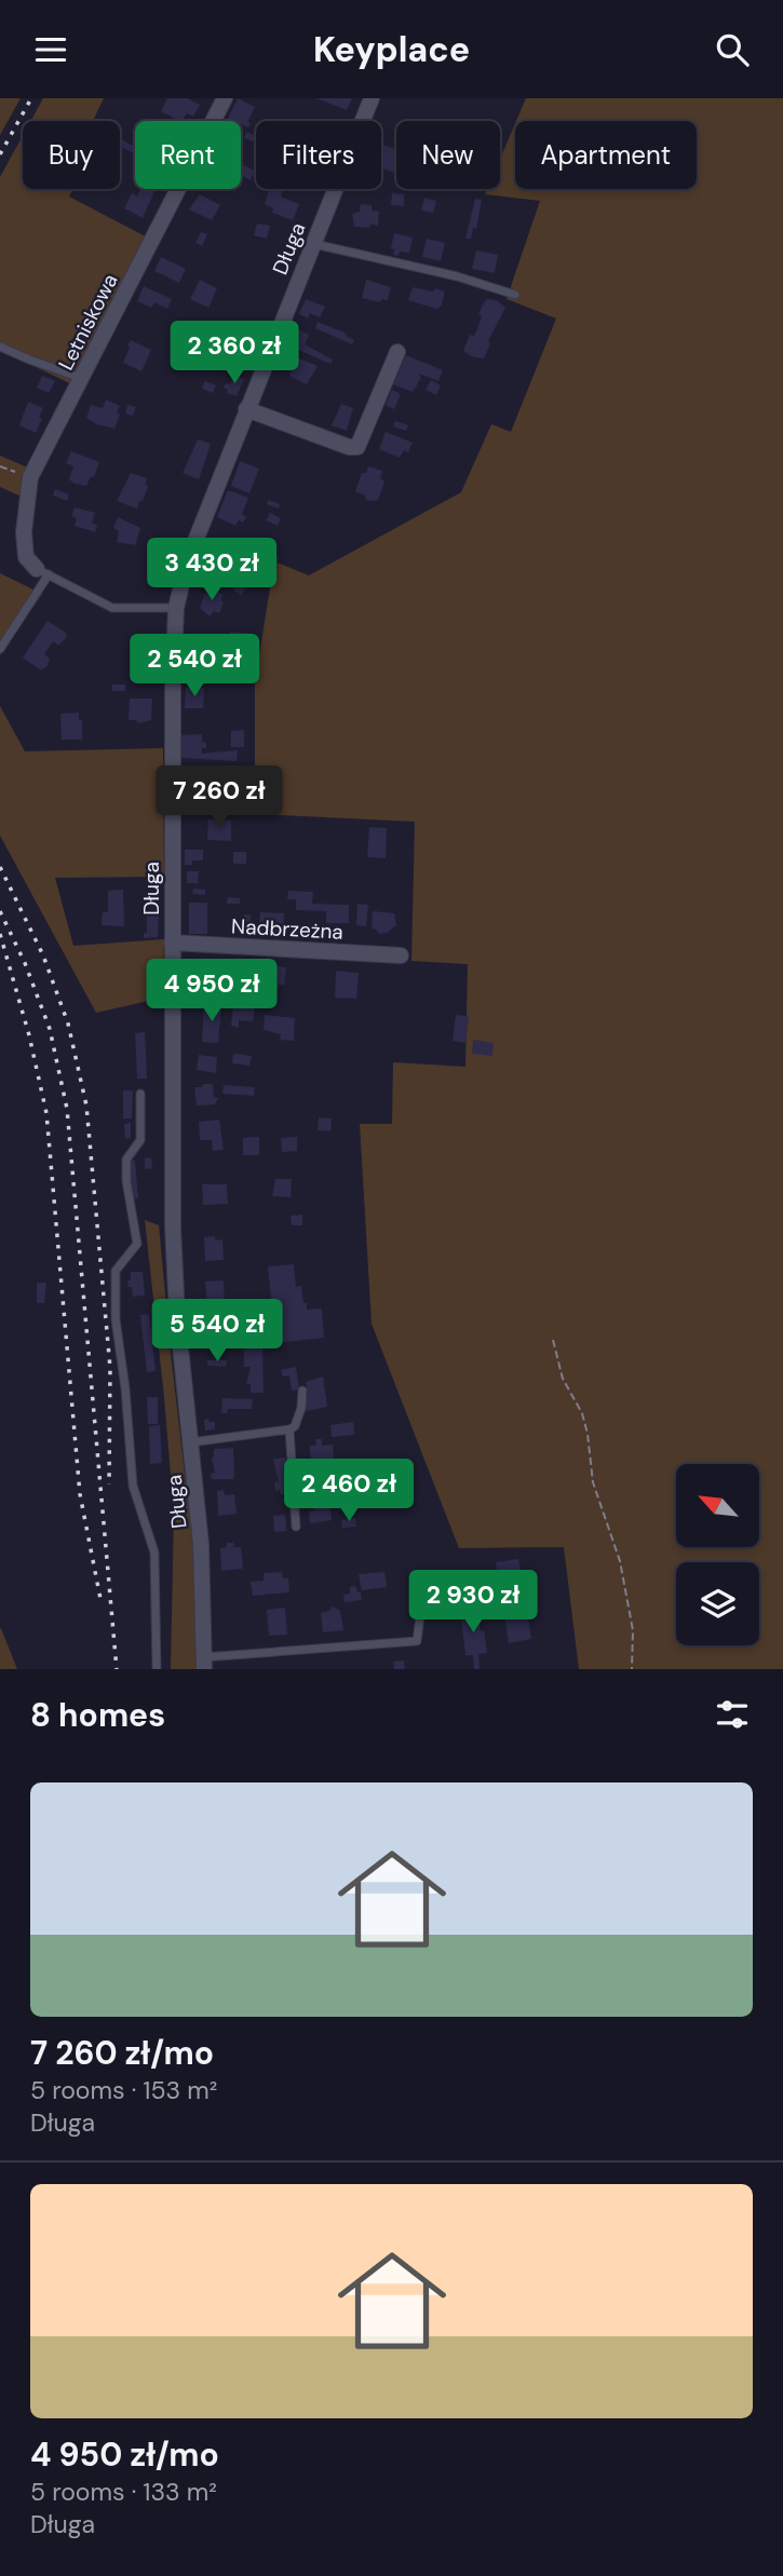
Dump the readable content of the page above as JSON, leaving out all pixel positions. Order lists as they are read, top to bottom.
{
  "streets": {
    "street": ["Długa", "Letniskowa", "Nadbrzeżna"]
  },
  "crossings": [
    ["Długa", "Nadbrzeżna"]
  ],
  "north": "top left",
  "page": {
    "header": "Keyplace",
    "chip": [
      "Buy",
      "Rent",
      "Filters",
      "New",
      "Apartment"
    ],
    "price": [
      "2 360 zł",
      "3 430 zł",
      "2 540 zł",
      "7 260 zł",
      "4 950 zł",
      "5 540 zł",
      "2 460 zł",
      "2 930 zł"
    ],
    "heading": "8 homes",
    "list": [
      {
        "name": "7 260 zł/mo",
        "note": "5 rooms · 153 m² · Długa"
      },
      {
        "name": "4 950 zł/mo",
        "note": "5 rooms · 133 m² · Długa"
      }
    ]
  }
}
